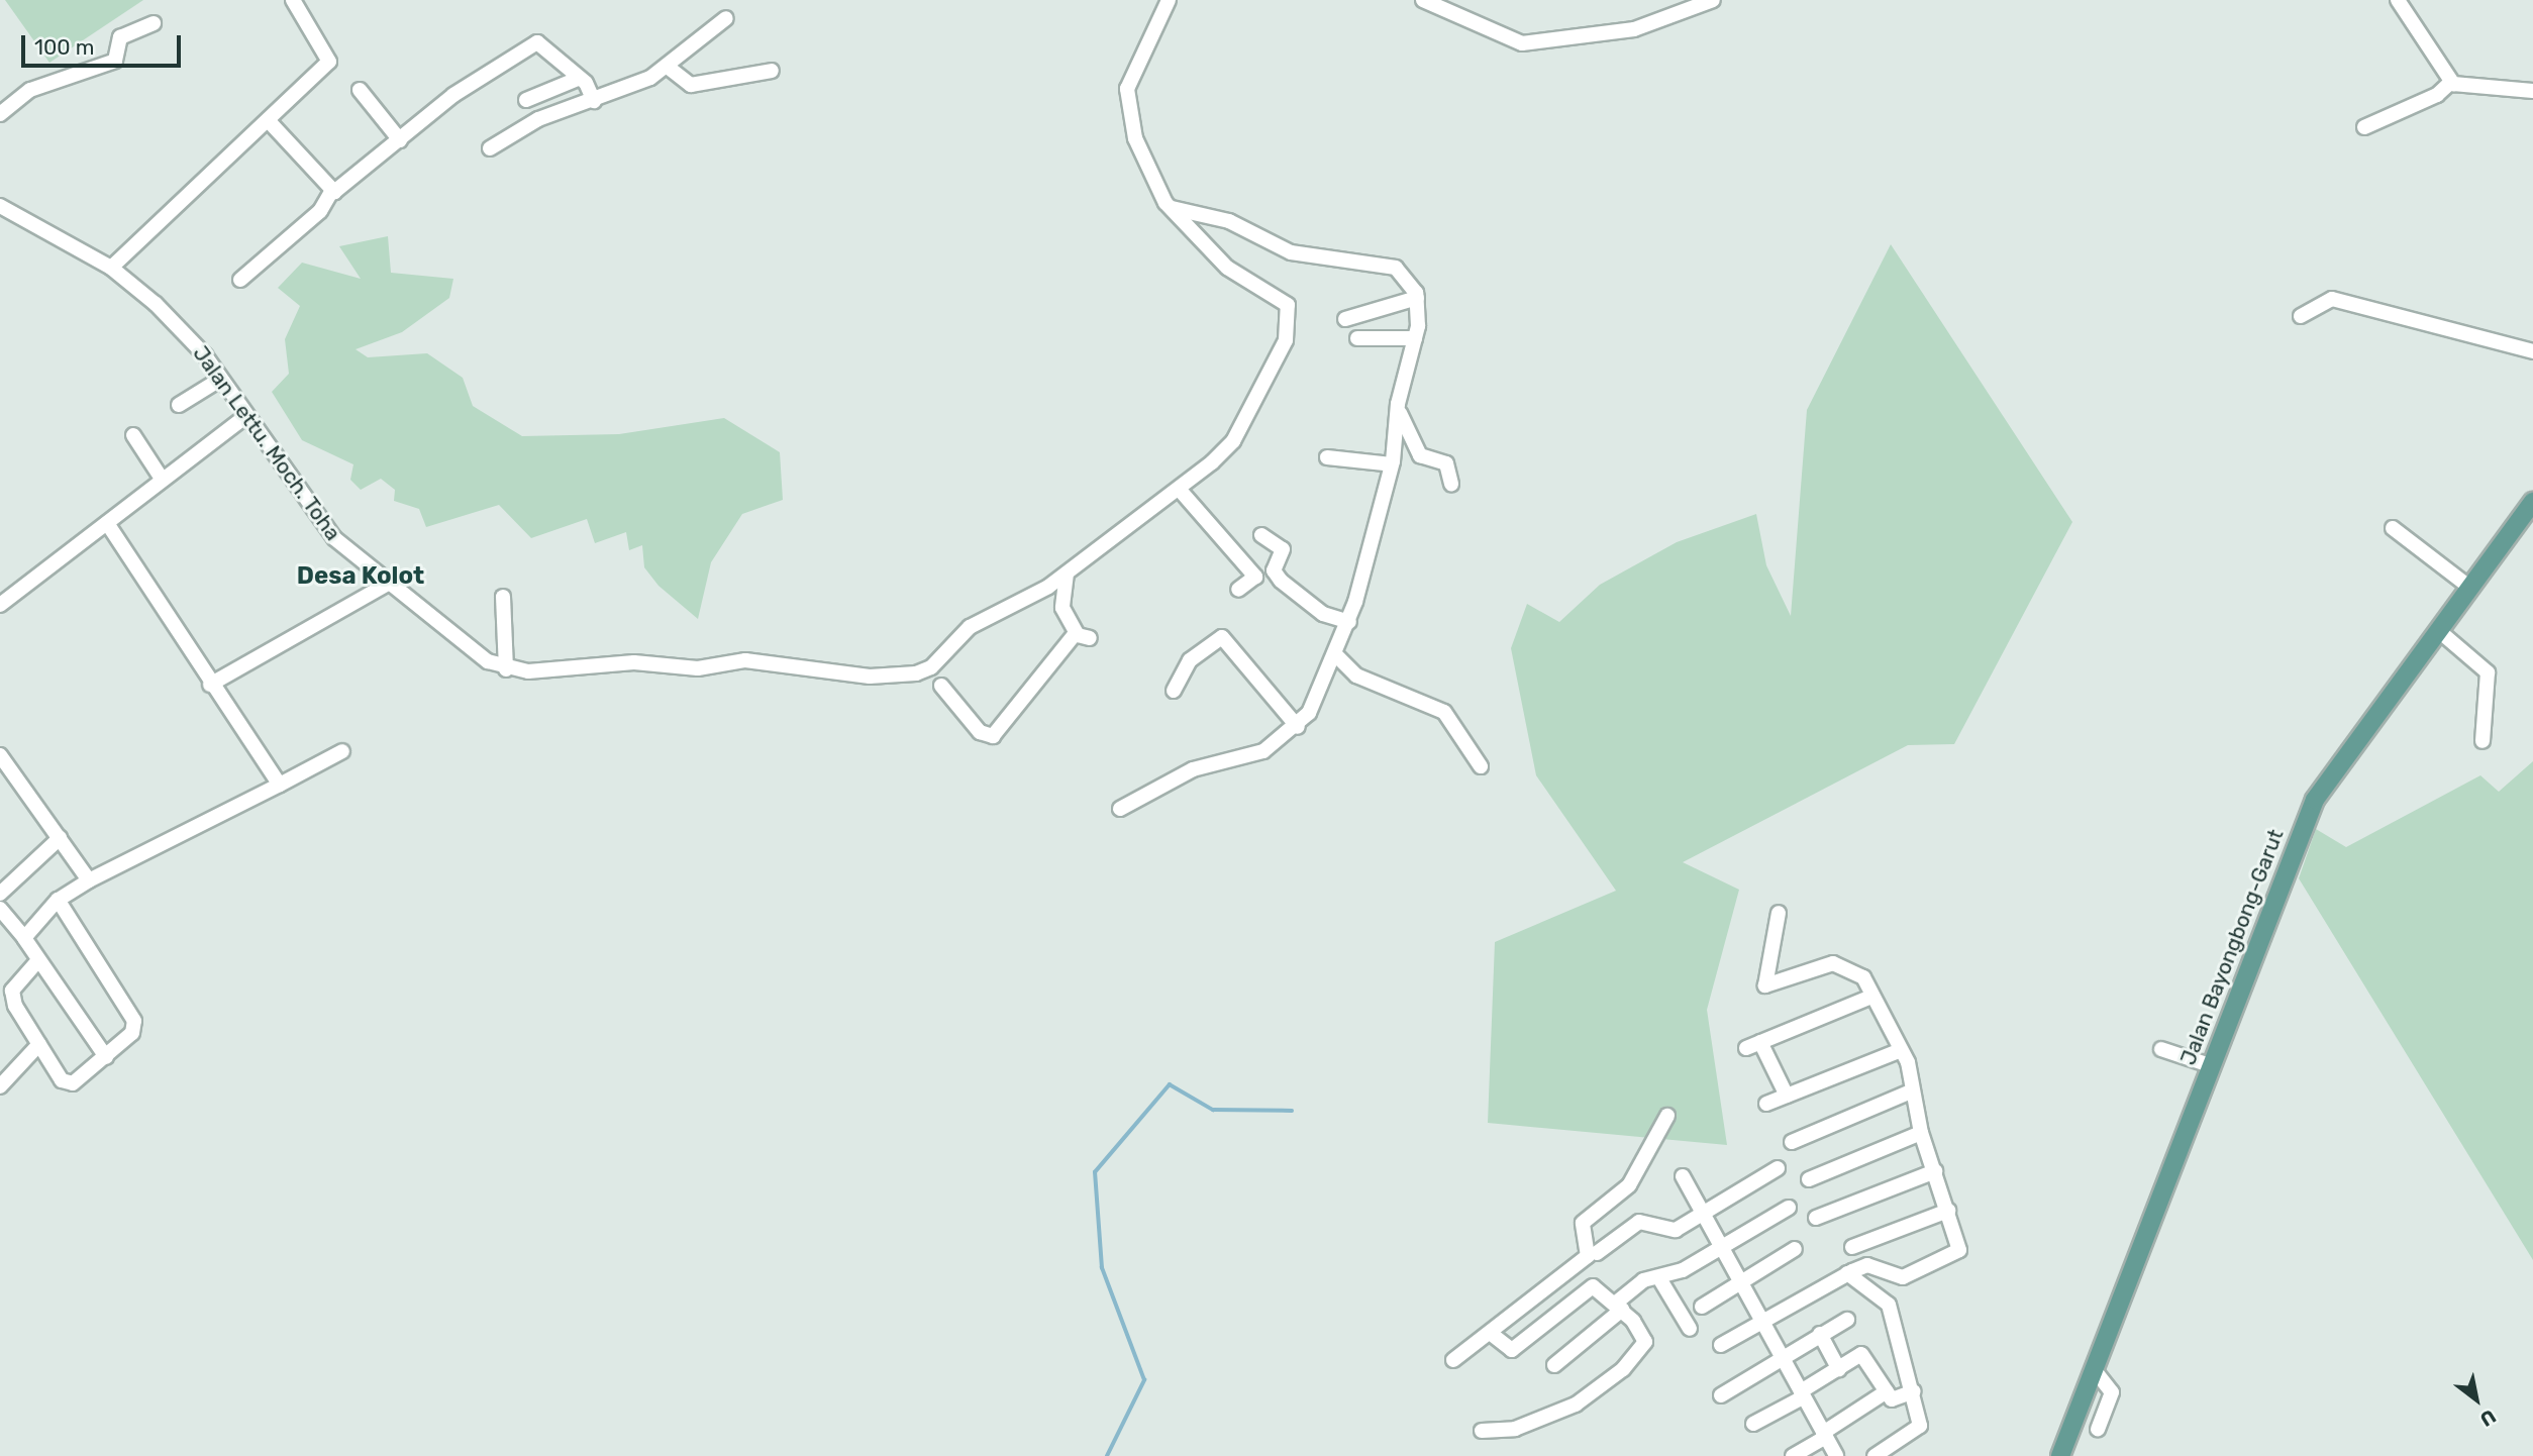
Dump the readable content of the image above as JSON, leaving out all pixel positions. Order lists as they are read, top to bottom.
{
  "streets": {
    "main road": ["Jalan Bayongbong-Garut"],
    "street": ["Jalan Lettu. Moch. Toha"]
  },
  "districts": ["Desa Kolot"],
  "scale_bar": "100 m",
  "north": "bottom right"
}
